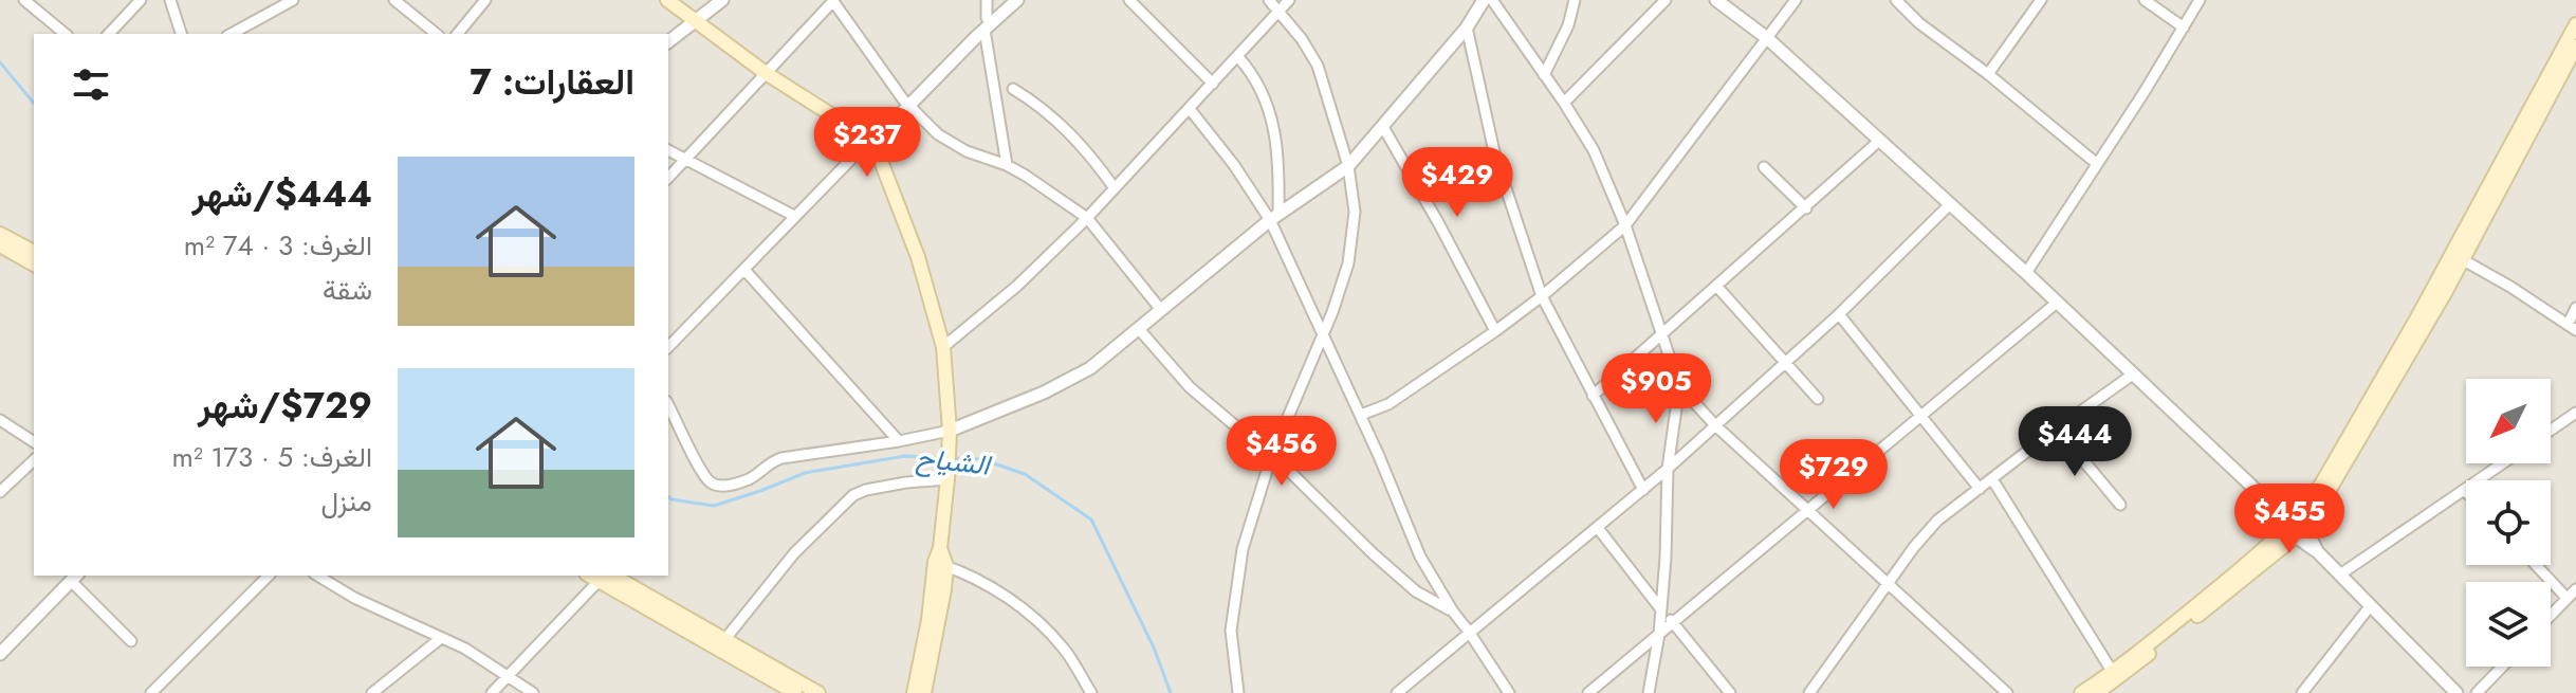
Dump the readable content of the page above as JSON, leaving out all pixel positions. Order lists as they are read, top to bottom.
{
  "water": ["الشياح"],
  "north": "bottom left",
  "page": {
    "heading": "العقارات: 7",
    "price": [
      "$237",
      "$429",
      "$905",
      "$444",
      "$456",
      "$729",
      "$455"
    ],
    "list": [
      {
        "name": "$444/شهر",
        "note": "الغرف: 3 · 74 m² · شقة"
      },
      {
        "name": "$729/شهر",
        "note": "الغرف: 5 · 173 m² · منزل"
      }
    ]
  }
}
